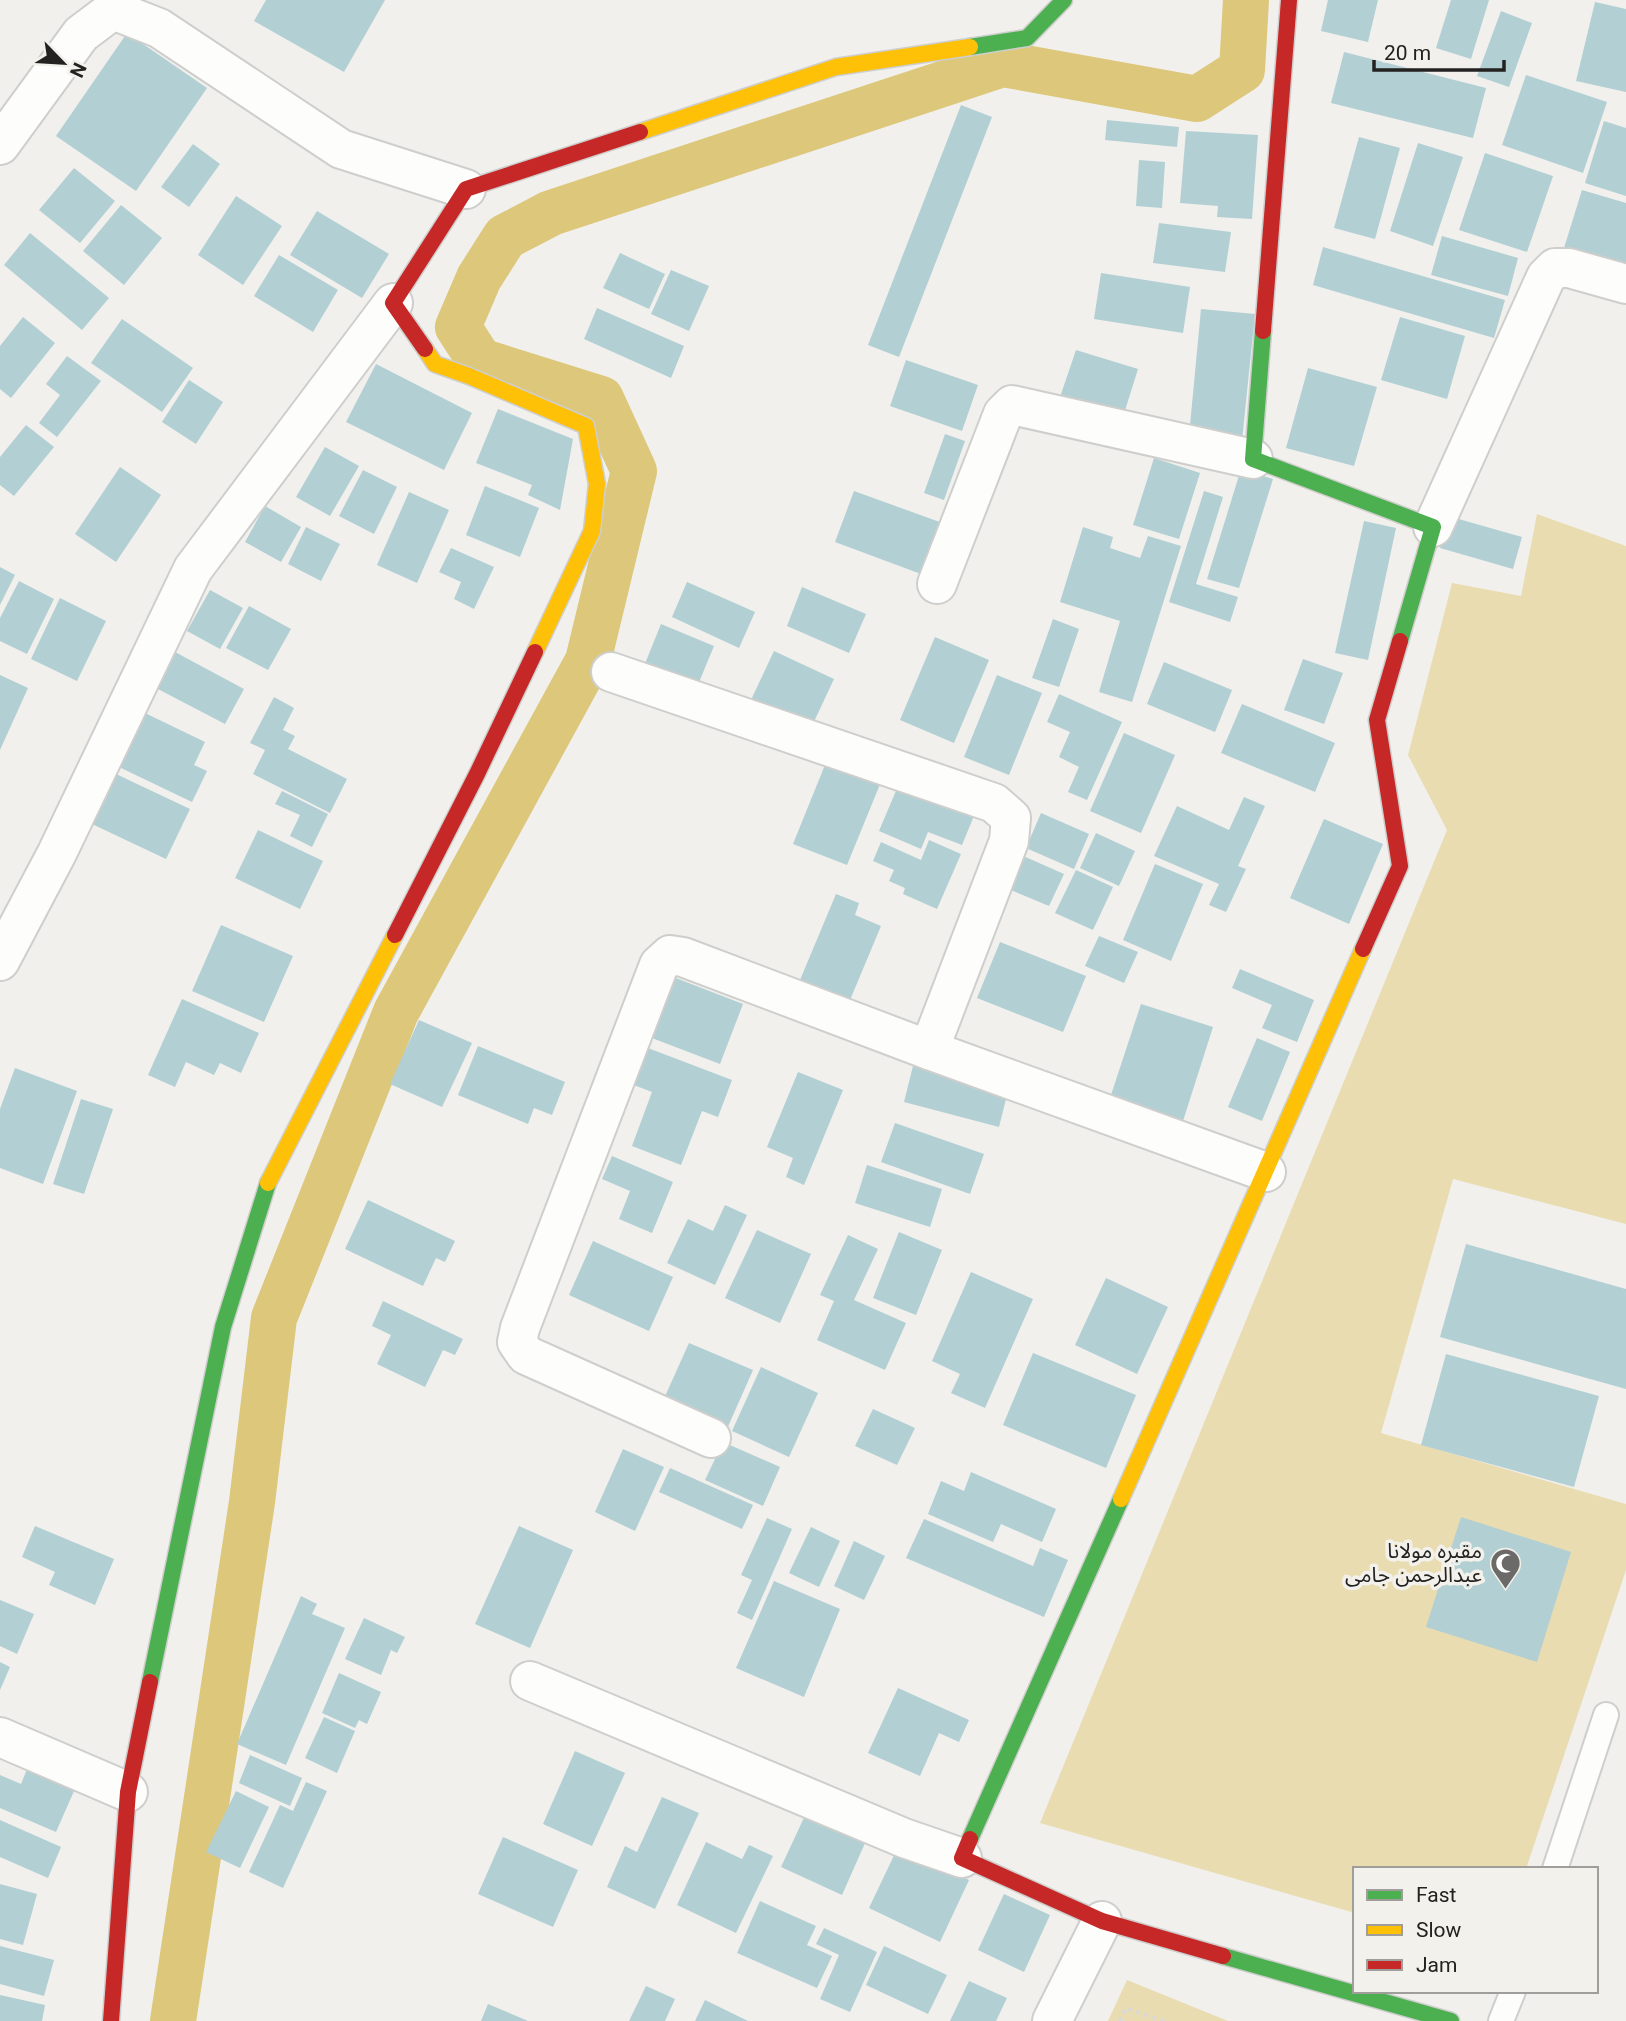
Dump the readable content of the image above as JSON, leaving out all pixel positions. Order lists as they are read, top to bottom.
{
  "places": {
    "mosque": ["مقبره مولانا عبدالرحمن جامی"]
  },
  "legend": ["Fast", "Slow", "Jam"],
  "scale_bar": "20 m",
  "north": "bottom right"
}
